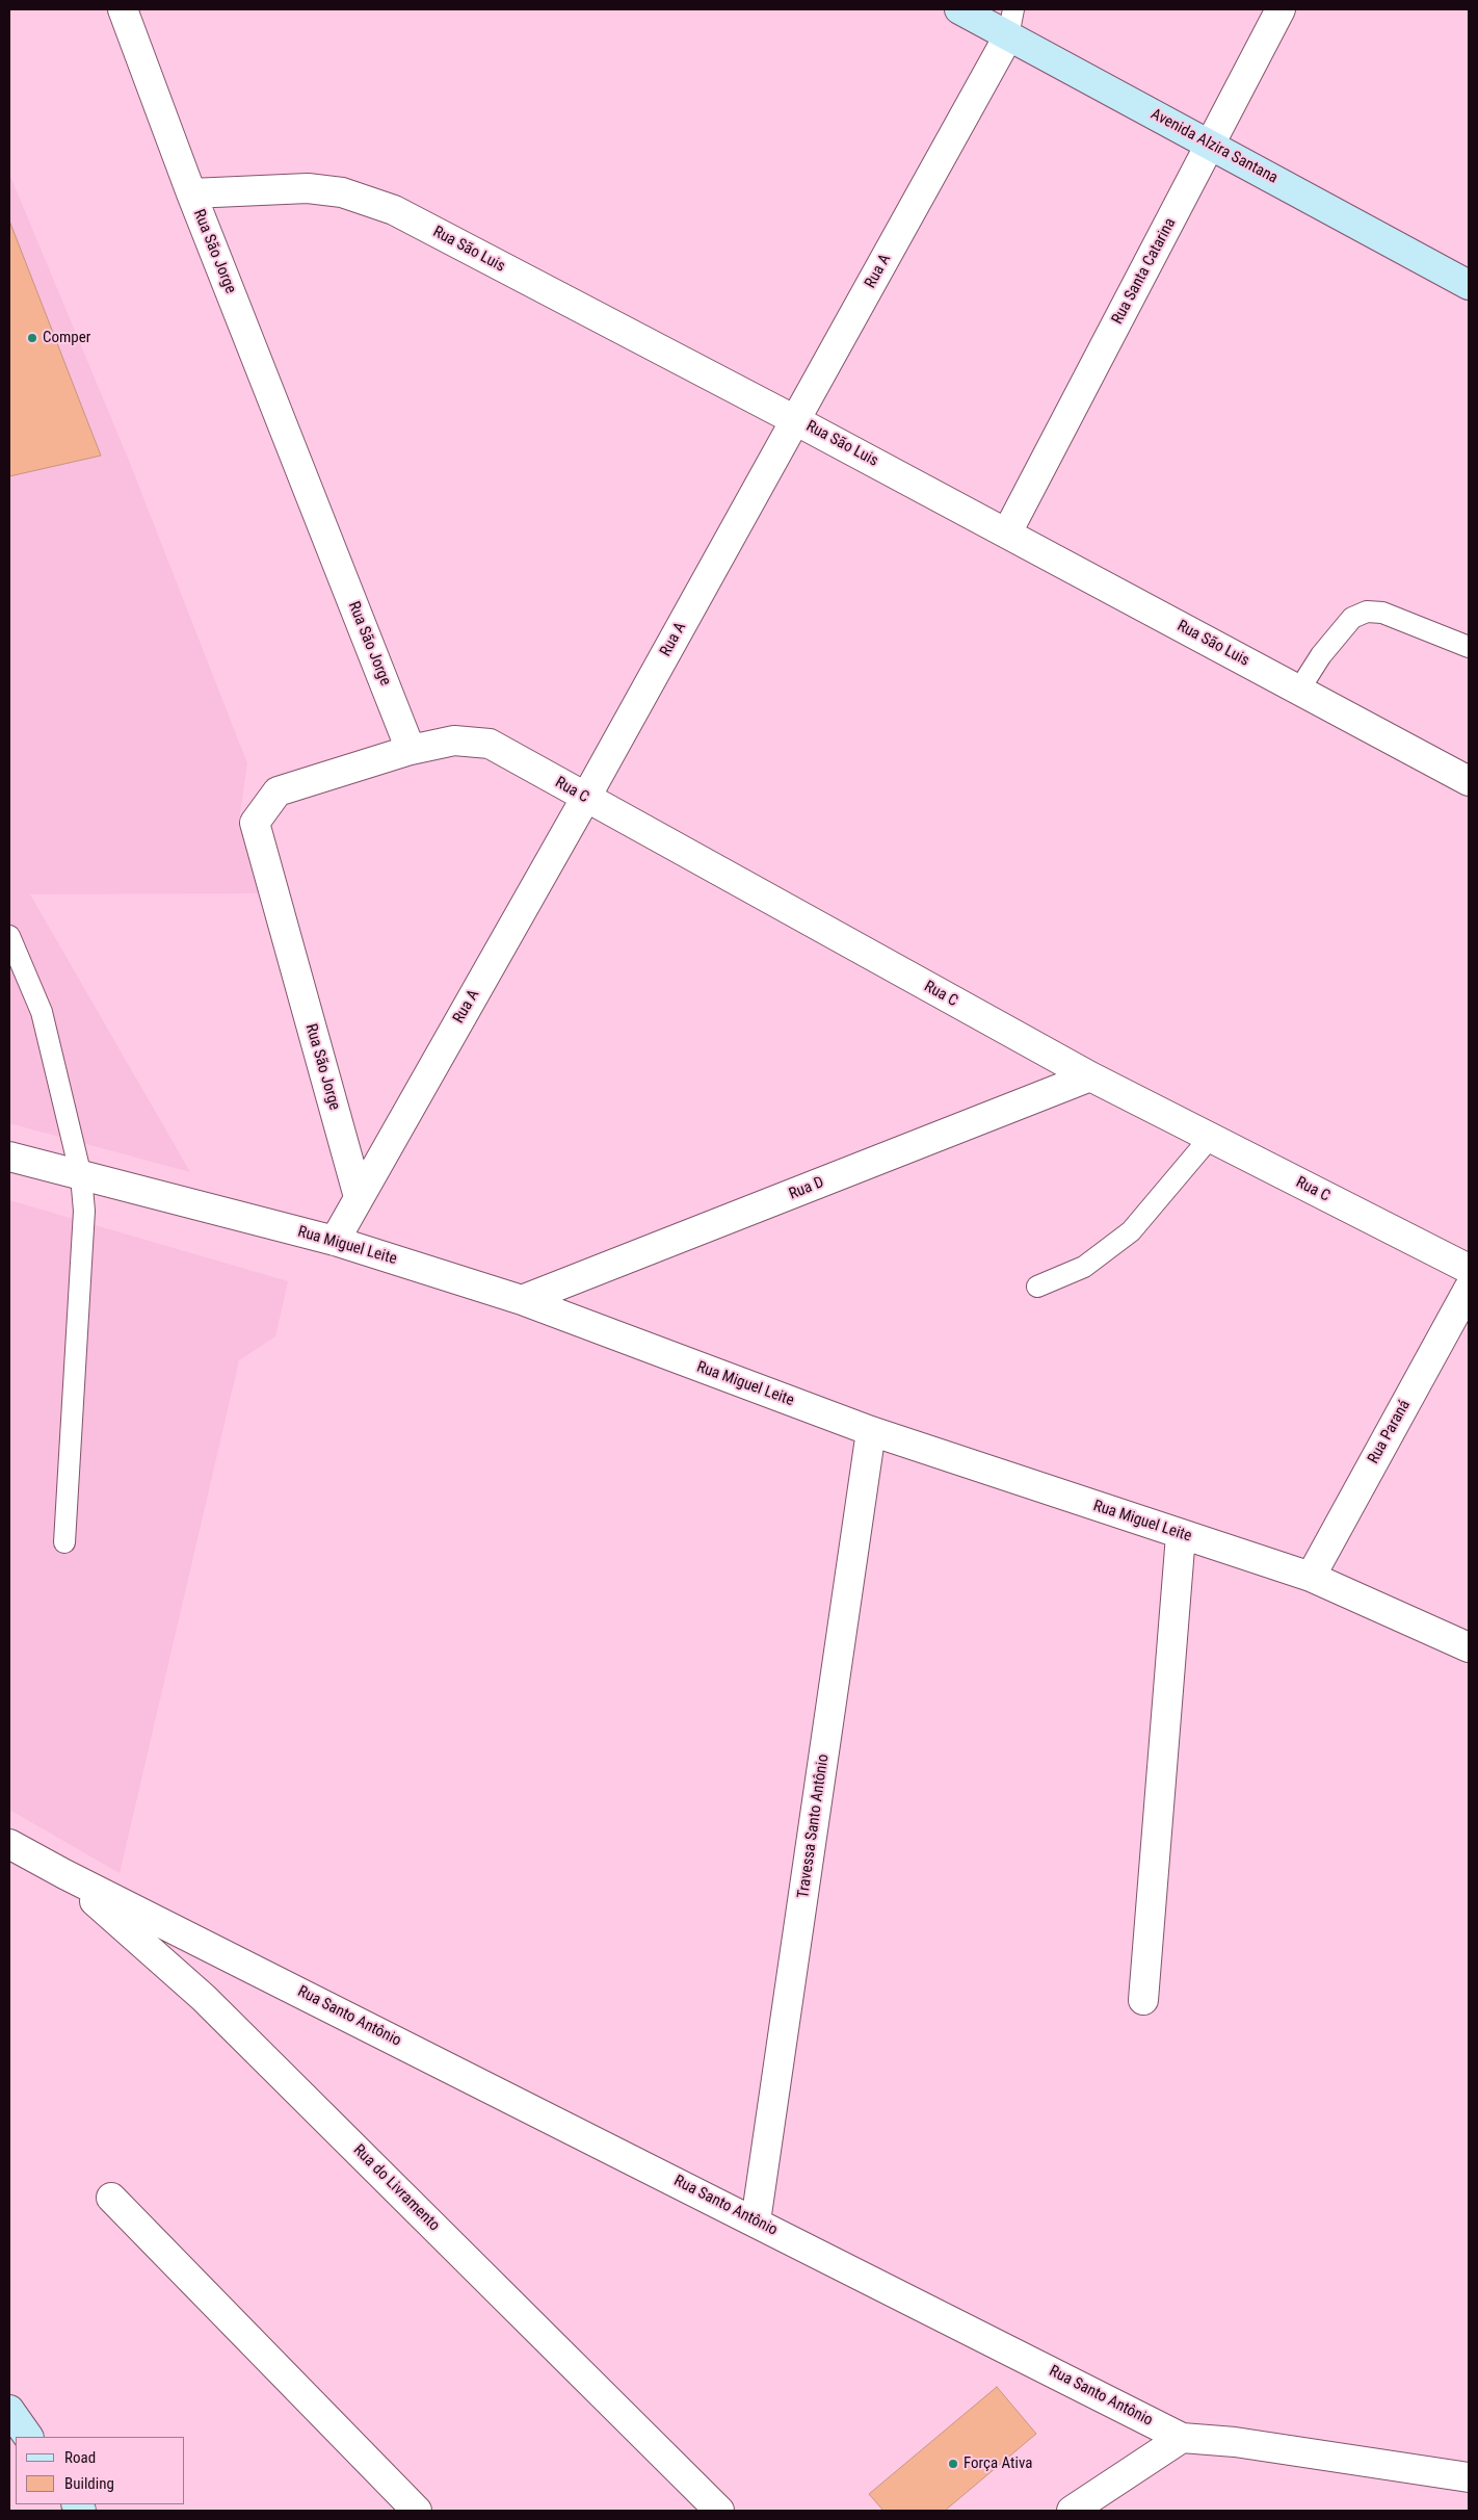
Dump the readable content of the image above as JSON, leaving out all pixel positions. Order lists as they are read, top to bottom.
{
  "streets": {
    "main road": ["Avenida Alzira Santana"],
    "street": [
      "Rua São Luis",
      "Rua São Jorge",
      "Rua A",
      "Rua Santa Catarina",
      "Rua C",
      "Rua D",
      "Rua Miguel Leite",
      "Rua Paraná",
      "Travessa Santo Antônio",
      "Rua Santo Antônio",
      "Rua do Livramento"
    ]
  },
  "crossings": [
    ["Avenida Alzira Santana", "Rua A"],
    ["Avenida Alzira Santana", "Rua Santa Catarina"],
    ["Rua São Luis", "Rua São Jorge"],
    ["Rua São Luis", "Rua A"],
    ["Rua São Luis", "Rua Santa Catarina"],
    ["Rua São Jorge", "Rua A"],
    ["Rua São Jorge", "Rua C"],
    ["Rua A", "Rua C"],
    ["Rua A", "Rua Miguel Leite"],
    ["Rua C", "Rua D"],
    ["Rua D", "Rua Miguel Leite"],
    ["Rua Miguel Leite", "Rua Paraná"],
    ["Rua Miguel Leite", "Travessa Santo Antônio"],
    ["Travessa Santo Antônio", "Rua Santo Antônio"],
    ["Rua Santo Antônio", "Rua do Livramento"]
  ],
  "places": ["Comper", "Força Ativa"],
  "legend": ["Road", "Building"]
}
